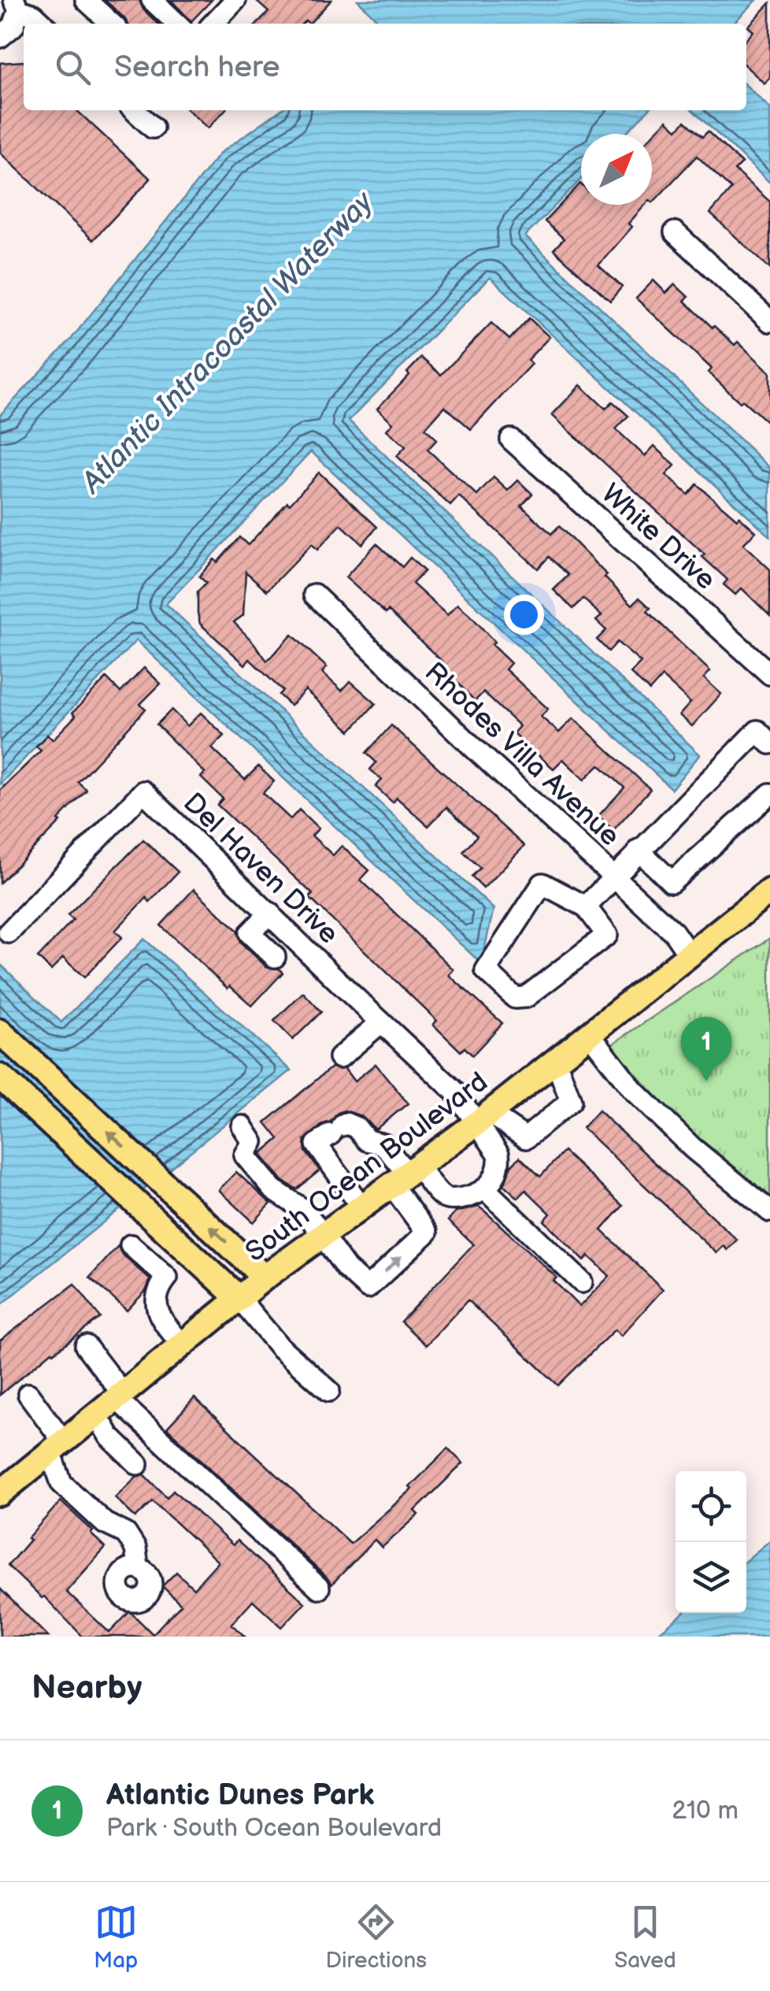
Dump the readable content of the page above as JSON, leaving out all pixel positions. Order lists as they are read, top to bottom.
{
  "streets": {
    "main road": ["South Ocean Boulevard"],
    "street": ["White Drive", "Rhodes Villa Avenue", "Del Haven Drive"]
  },
  "crossings": [
    ["Rhodes Villa Avenue", "South Ocean Boulevard"],
    ["Del Haven Drive", "South Ocean Boulevard"]
  ],
  "water": ["Atlantic Intracoastal Waterway"],
  "north": "top right",
  "page": {
    "search": "Search here",
    "pins": "1",
    "heading": "Nearby",
    "list": [
      {
        "mark": "1",
        "name": "Atlantic Dunes Park",
        "note": "Park · South Ocean Boulevard",
        "value": "210 m"
      }
    ],
    "nav": ["Map", "Directions", "Saved"]
  }
}
